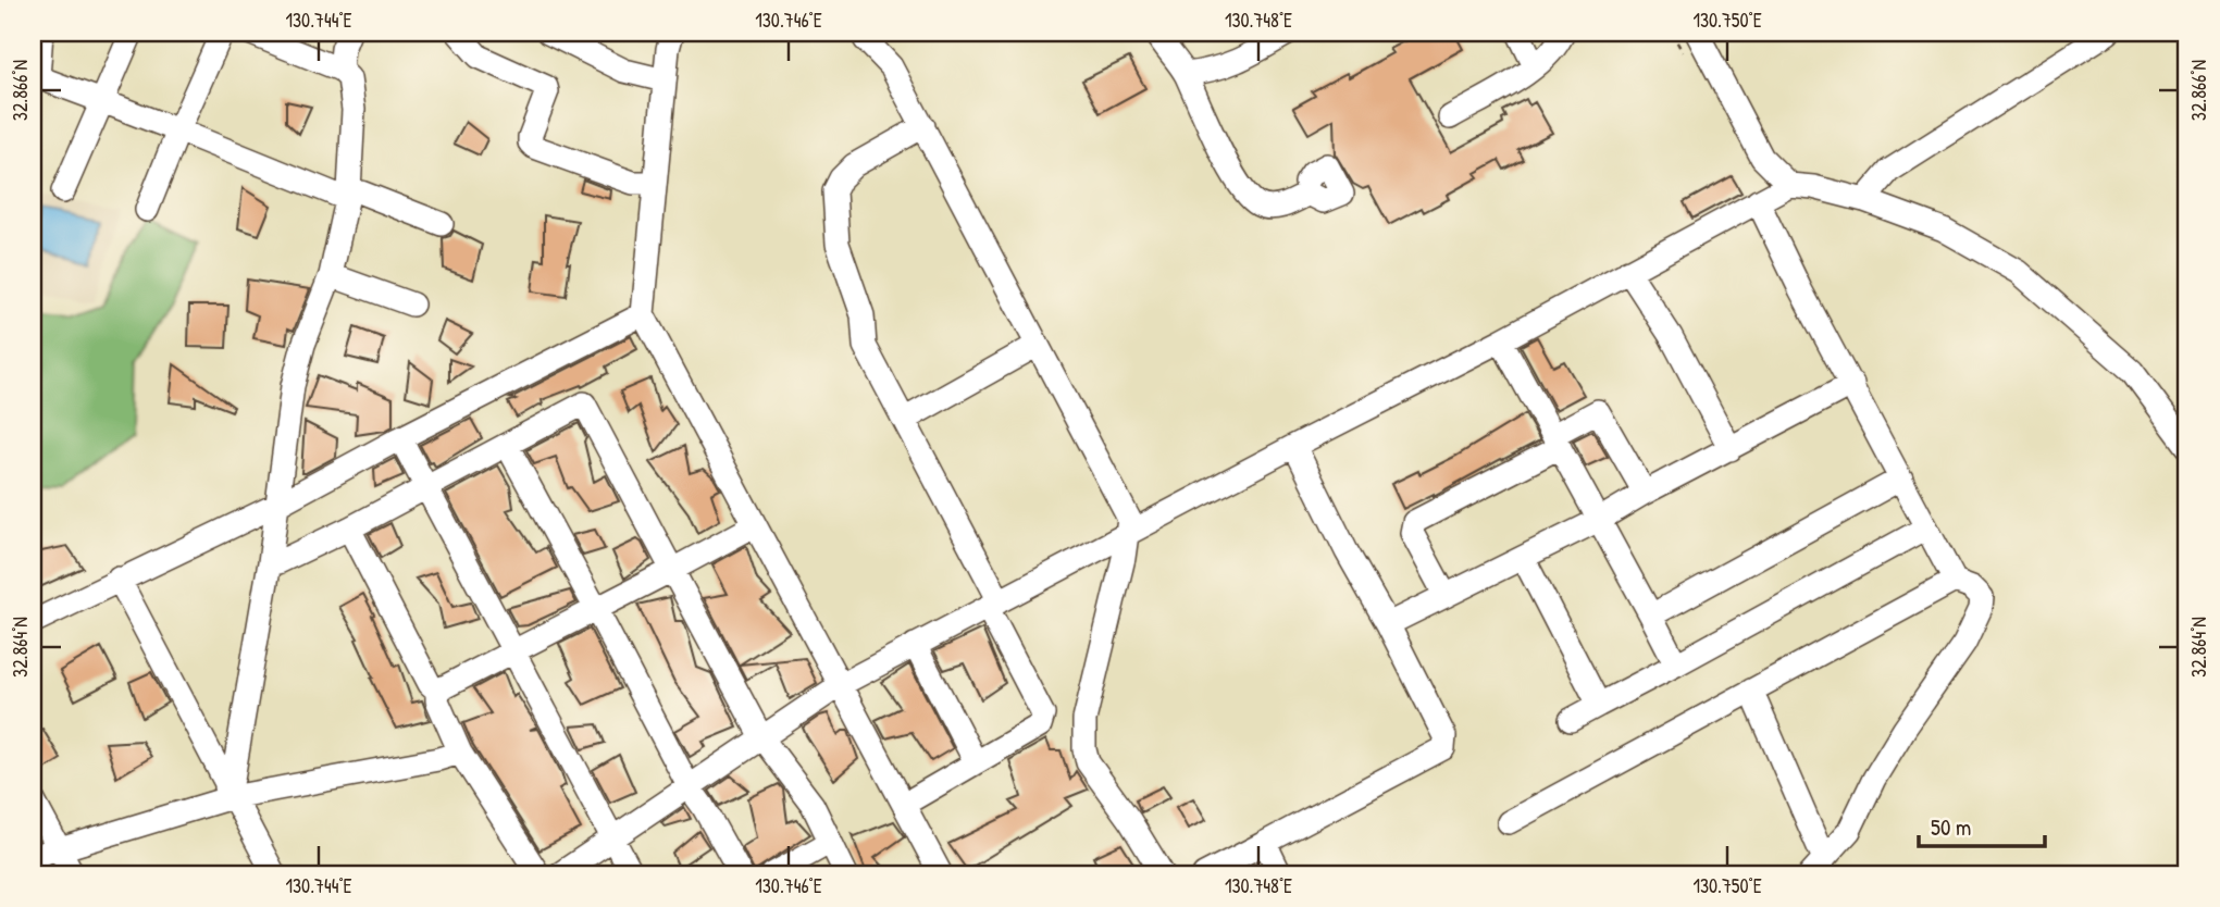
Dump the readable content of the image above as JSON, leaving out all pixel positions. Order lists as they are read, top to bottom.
{
  "scale_bar": "50 m",
  "coordinates": [
    "130.744°E",
    "130.746°E",
    "130.748°E",
    "130.750°E",
    "32.866°N",
    "32.864°N"
  ]
}
